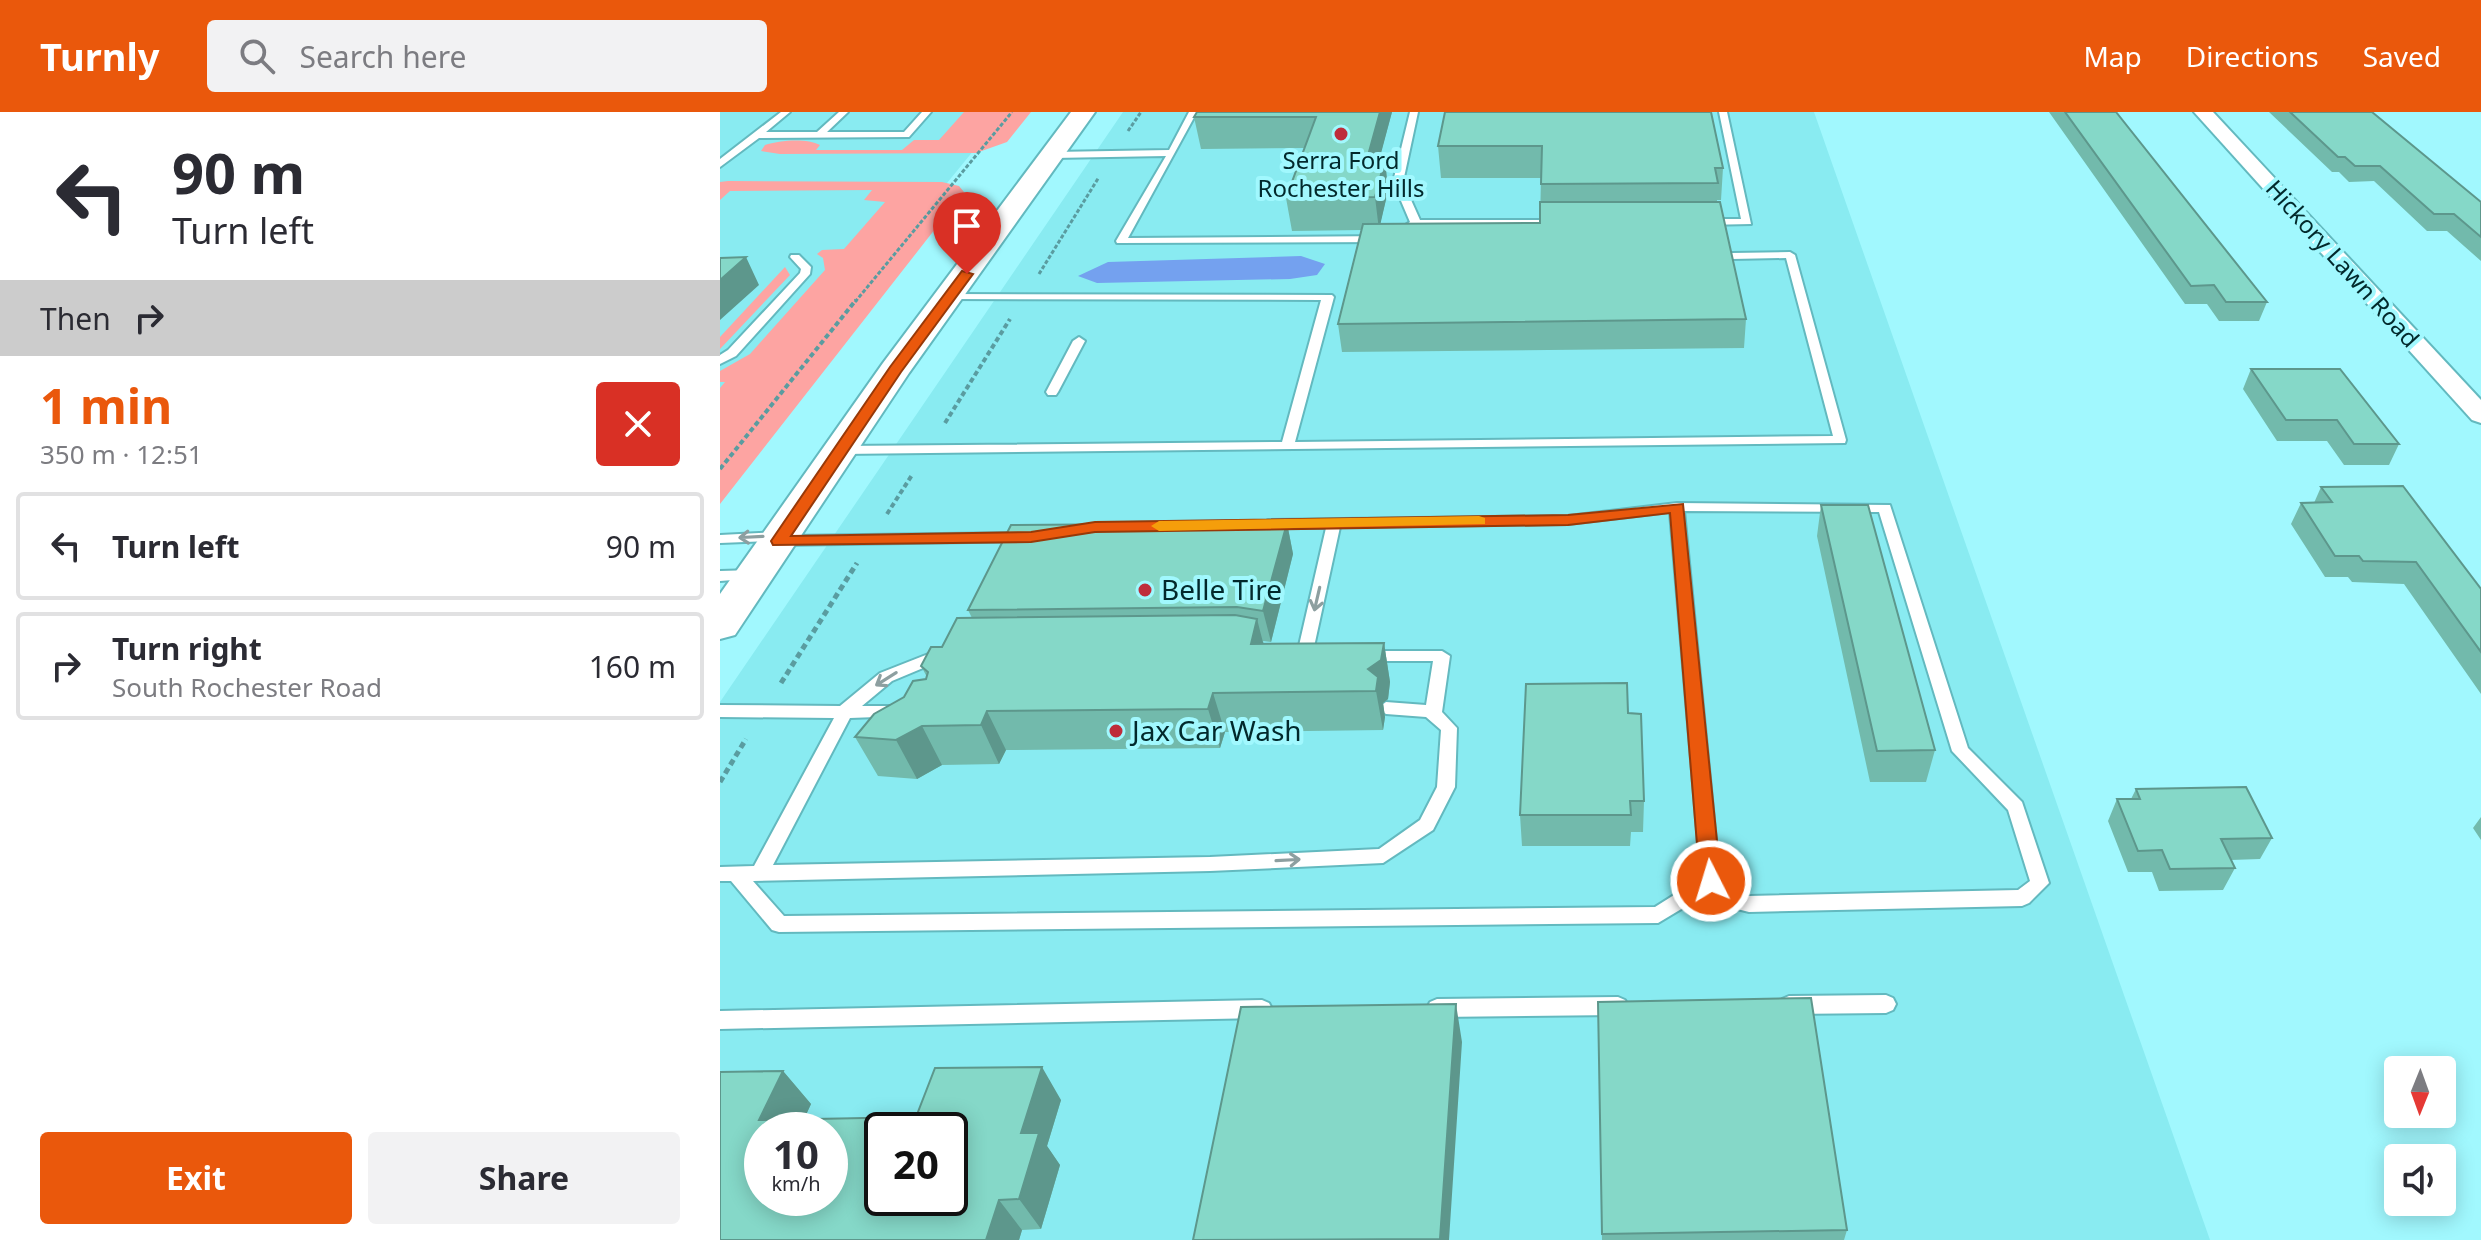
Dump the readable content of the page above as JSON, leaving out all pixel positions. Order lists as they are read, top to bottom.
{
  "streets": {
    "street": ["Hickory Lawn Road"]
  },
  "places": ["Serra Ford Rochester Hills", "Belle Tire", "Jax Car Wash"],
  "north": "bottom",
  "page": {
    "header": "Turnly",
    "search": "Search here",
    "nav": ["Map", "Directions", "Saved"],
    "turn": ["90 m", "Turn left"],
    "then": "Then",
    "heading": ["1 min", "350 m · 12:51"],
    "list": [
      {
        "name": "Turn left",
        "value": "90 m"
      },
      {
        "name": "Turn right",
        "note": "South Rochester Road",
        "value": "160 m"
      }
    ],
    "speed": "10 km/h",
    "limit": "20",
    "buttons": ["Exit", "Share"]
  }
}
